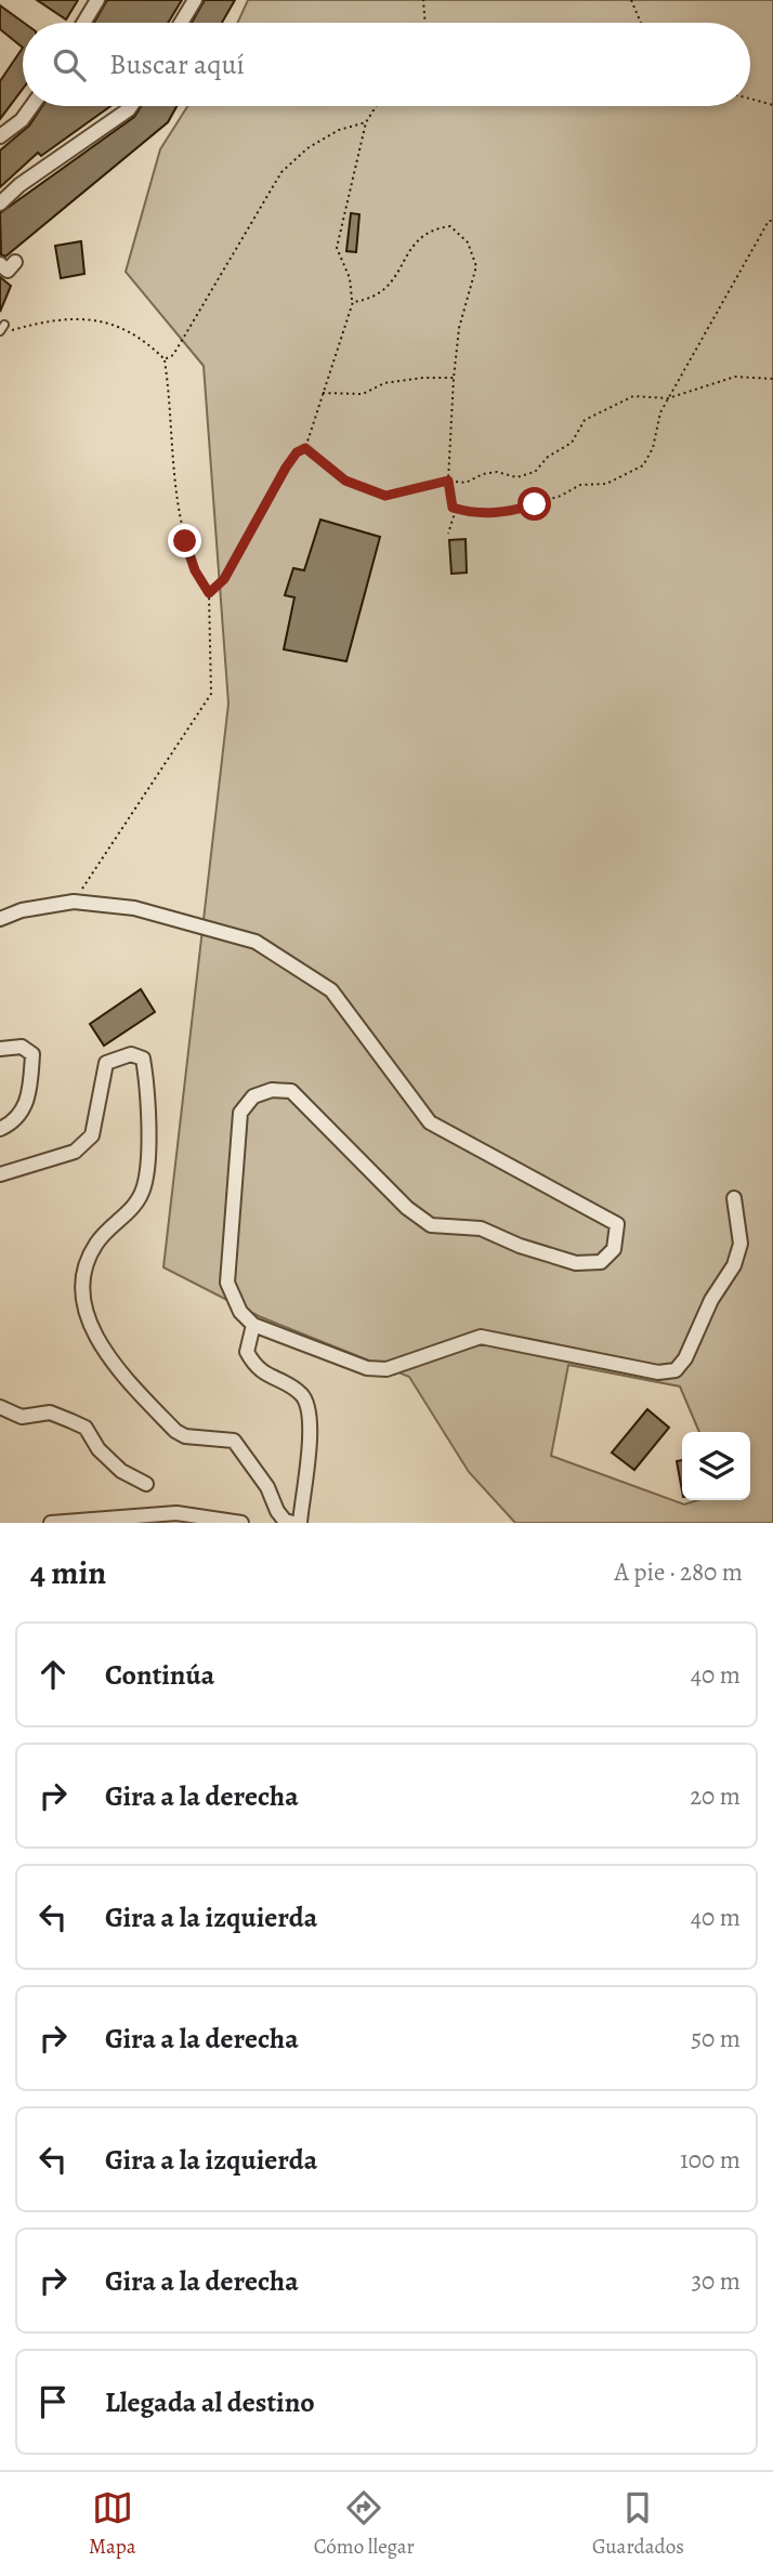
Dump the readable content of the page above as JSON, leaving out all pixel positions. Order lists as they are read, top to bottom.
{
  "page": {
    "search": "Buscar aquí",
    "heading": ["4 min", "A pie · 280 m"],
    "list": [
      ["Continúa", "40 m"],
      ["Gira a la derecha", "20 m"],
      ["Gira a la izquierda", "40 m"],
      ["Gira a la derecha", "50 m"],
      ["Gira a la izquierda", "100 m"],
      ["Gira a la derecha", "30 m"],
      "Llegada al destino"
    ],
    "nav": ["Mapa", "Cómo llegar", "Guardados"]
  }
}
